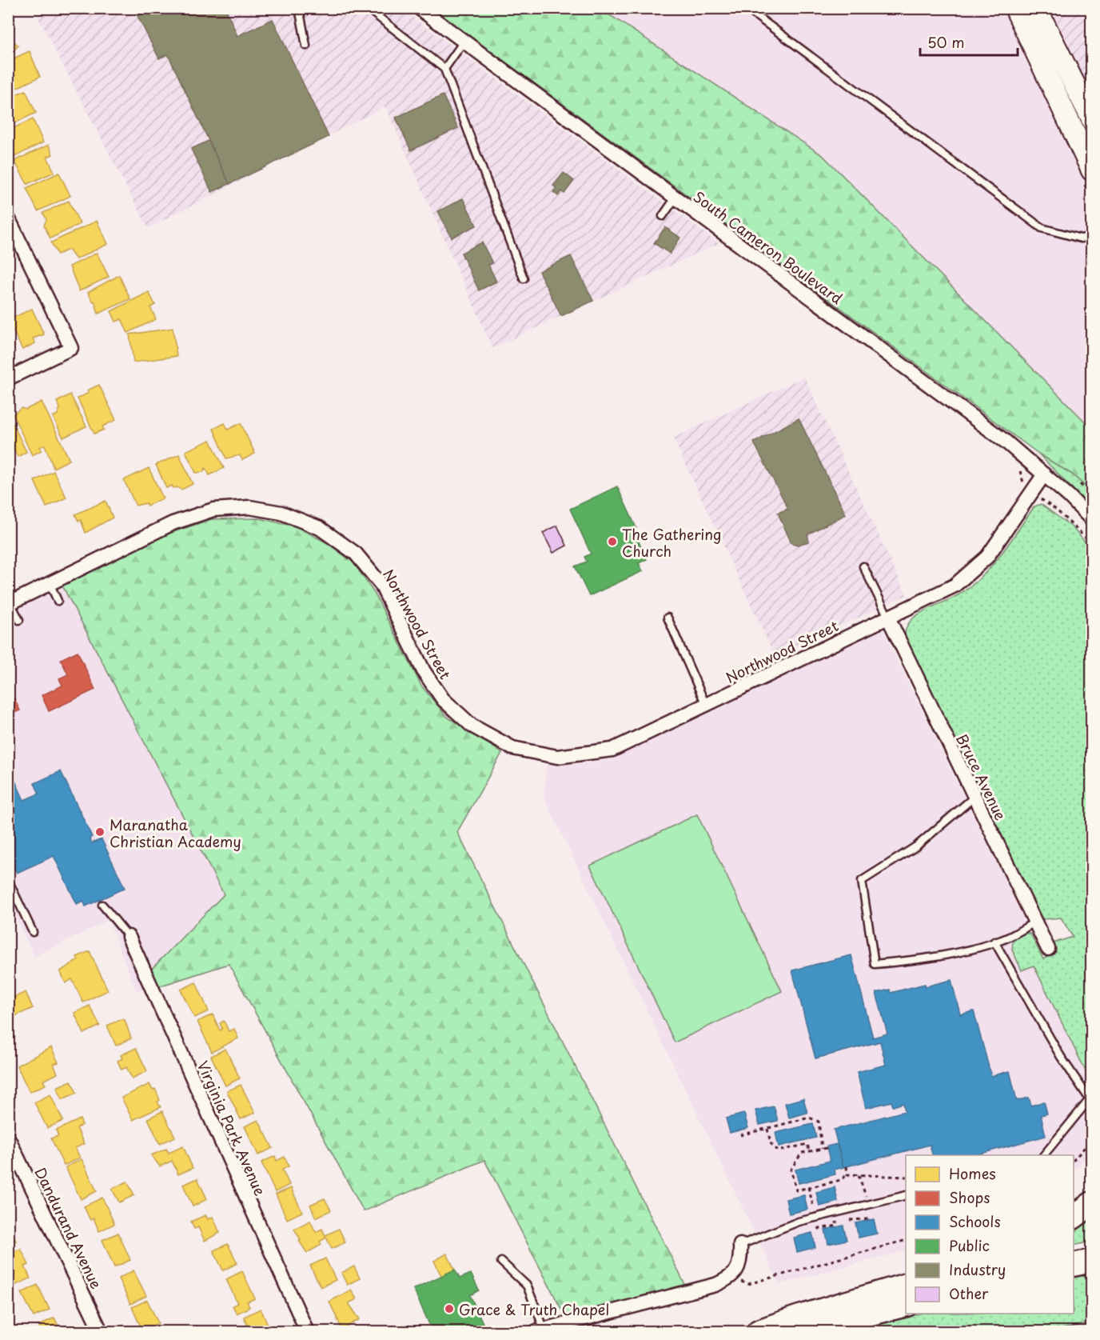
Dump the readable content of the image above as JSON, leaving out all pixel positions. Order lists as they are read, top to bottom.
{
  "streets": {
    "street": [
      "South Cameron Boulevard",
      "Northwood Street",
      "Bruce Avenue",
      "Virginia Park Avenue",
      "Dandurand Avenue"
    ]
  },
  "crossings": [
    ["South Cameron Boulevard", "Northwood Street"],
    ["Northwood Street", "Bruce Avenue"]
  ],
  "places": ["The Gathering Church", "Maranatha Christian Academy", "Grace & Truth Chapel"],
  "legend": [
    "Homes",
    "Shops",
    "Schools",
    "Public",
    "Industry",
    "Other"
  ],
  "scale_bar": "50 m"
}
